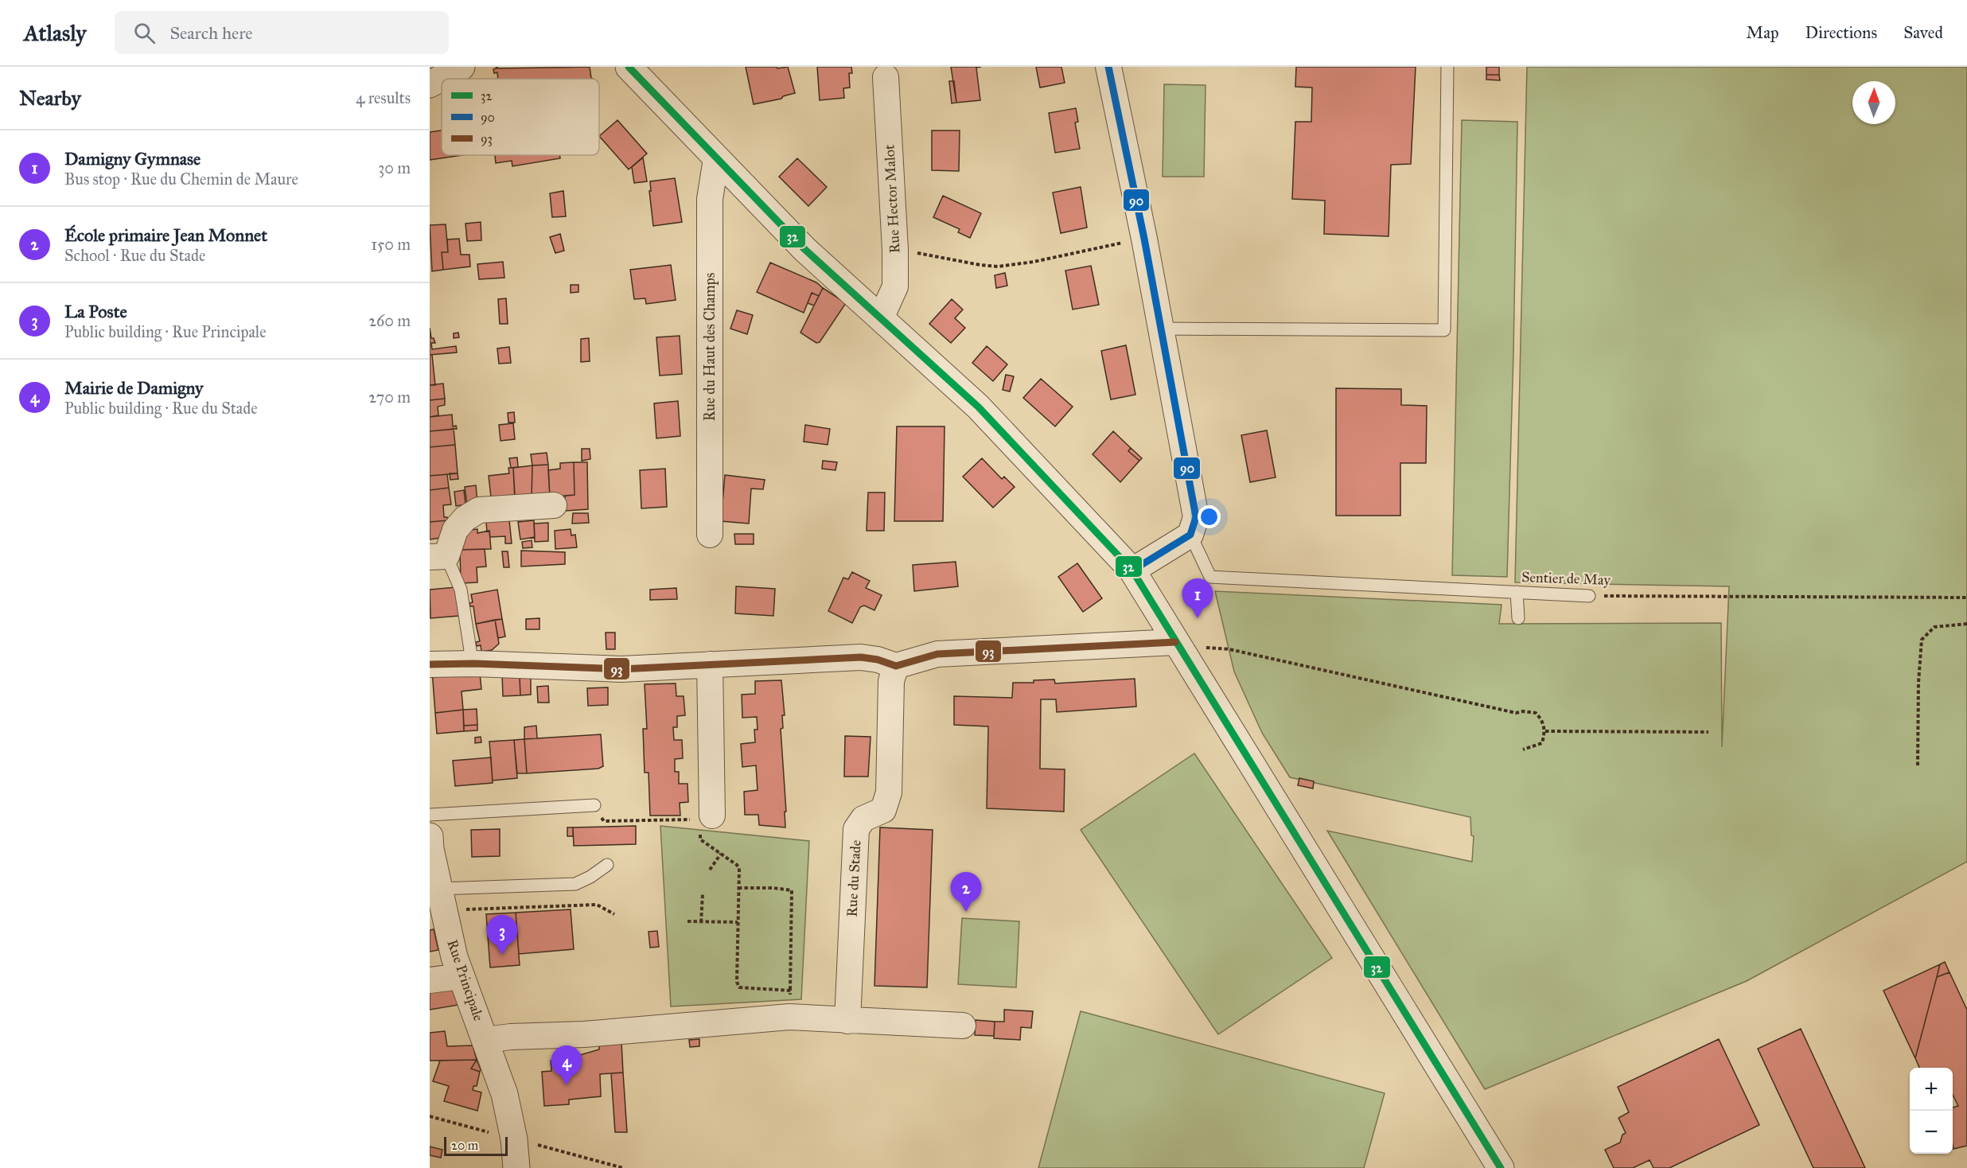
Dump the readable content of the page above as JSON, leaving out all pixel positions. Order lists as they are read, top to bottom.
{
  "streets": {
    "street": [
      "Rue Hector Malot",
      "Rue du Haut des Champs",
      "Rue du Stade",
      "Rue Principale"
    ],
    "lane": ["Sentier de May"]
  },
  "lines": ["transit line 32", "transit line 90", "transit line 93"],
  "legend": ["32", "90", "93"],
  "scale_bar": "20 m",
  "north": "top",
  "page": {
    "header": "Atlasly",
    "search": "Search here",
    "nav": ["Map", "Directions", "Saved"],
    "heading": ["Nearby", "4 results"],
    "list": [
      {
        "mark": "1",
        "name": "Damigny Gymnase",
        "note": "Bus stop · Rue du Chemin de Maure",
        "value": "30 m"
      },
      {
        "mark": "2",
        "name": "École primaire Jean Monnet",
        "note": "School · Rue du Stade",
        "value": "150 m"
      },
      {
        "mark": "3",
        "name": "La Poste",
        "note": "Public building · Rue Principale",
        "value": "260 m"
      },
      {
        "mark": "4",
        "name": "Mairie de Damigny",
        "note": "Public building · Rue du Stade",
        "value": "270 m"
      }
    ],
    "pins": [
      "1",
      "2",
      "3",
      "4"
    ],
    "map_buttons": ["+", "−"],
    "scale": "20 m"
  }
}
